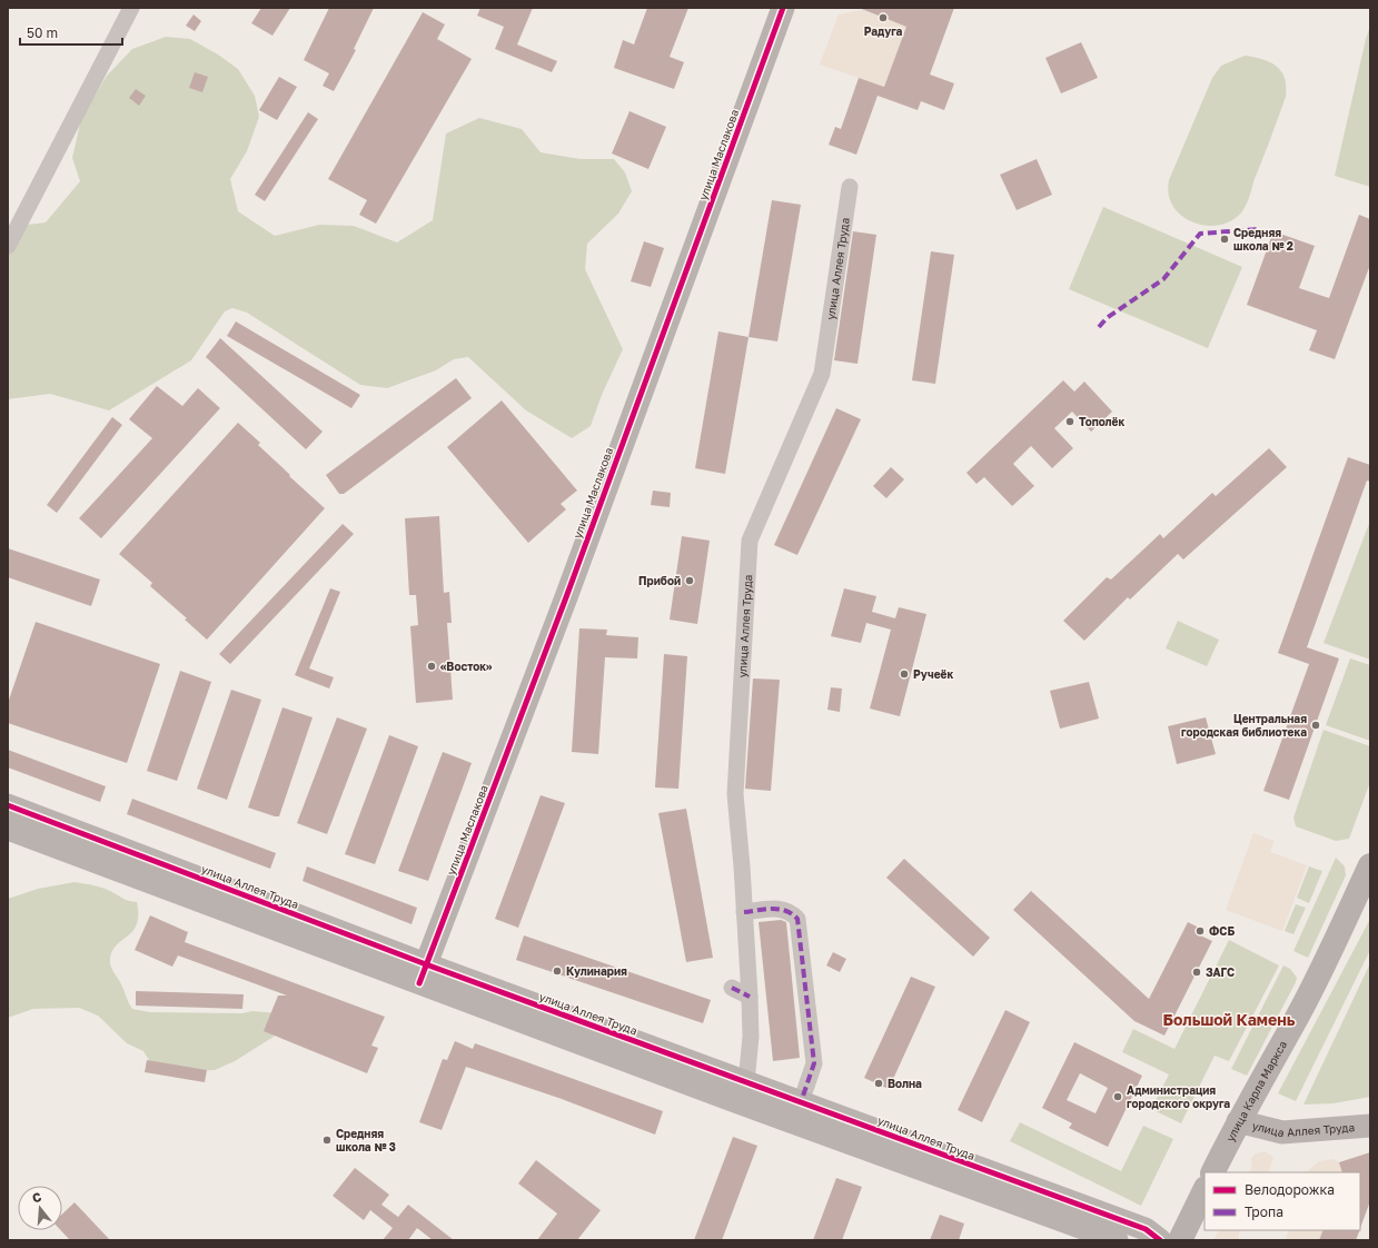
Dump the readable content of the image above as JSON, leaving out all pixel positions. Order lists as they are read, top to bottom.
{
  "streets": {
    "main road": ["улица Карла Маркса"],
    "street": ["улица Маслакова", "улица Аллея Труда"]
  },
  "crossings": [
    ["улица Маслакова", "улица Аллея Труда"],
    ["улица Аллея Труда", "улица Карла Маркса"]
  ],
  "districts": ["Большой Камень"],
  "places": [
    "Радуга",
    "Средняя школа № 2",
    "Тополёк",
    "Прибой",
    "«Восток»",
    "Ручеёк",
    "Центральная городская библиотека",
    "ФСБ",
    "Кулинария",
    "ЗАГС",
    "Волна",
    "Администрация городского округа",
    "Средняя школа № 3"
  ],
  "legend": ["Велодорожка", "Тропа"],
  "scale_bar": "50 m",
  "north": "top"
}
